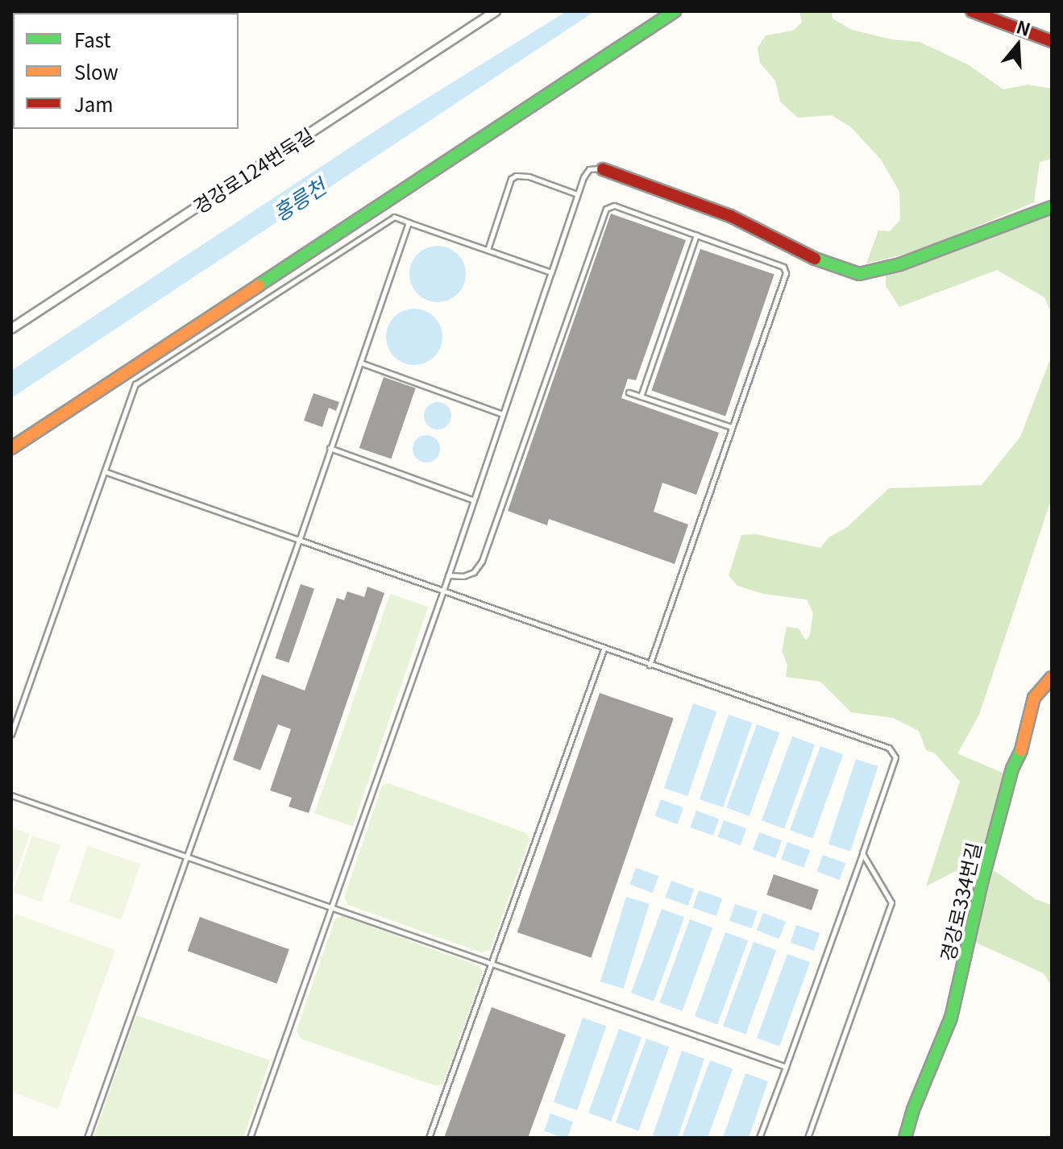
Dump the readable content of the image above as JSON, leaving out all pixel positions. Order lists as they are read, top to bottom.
{
  "streets": {
    "street": ["경강로124번둑길", "경강로334번길"]
  },
  "water": ["홍릉천"],
  "legend": ["Fast", "Slow", "Jam"],
  "north": "top"
}
